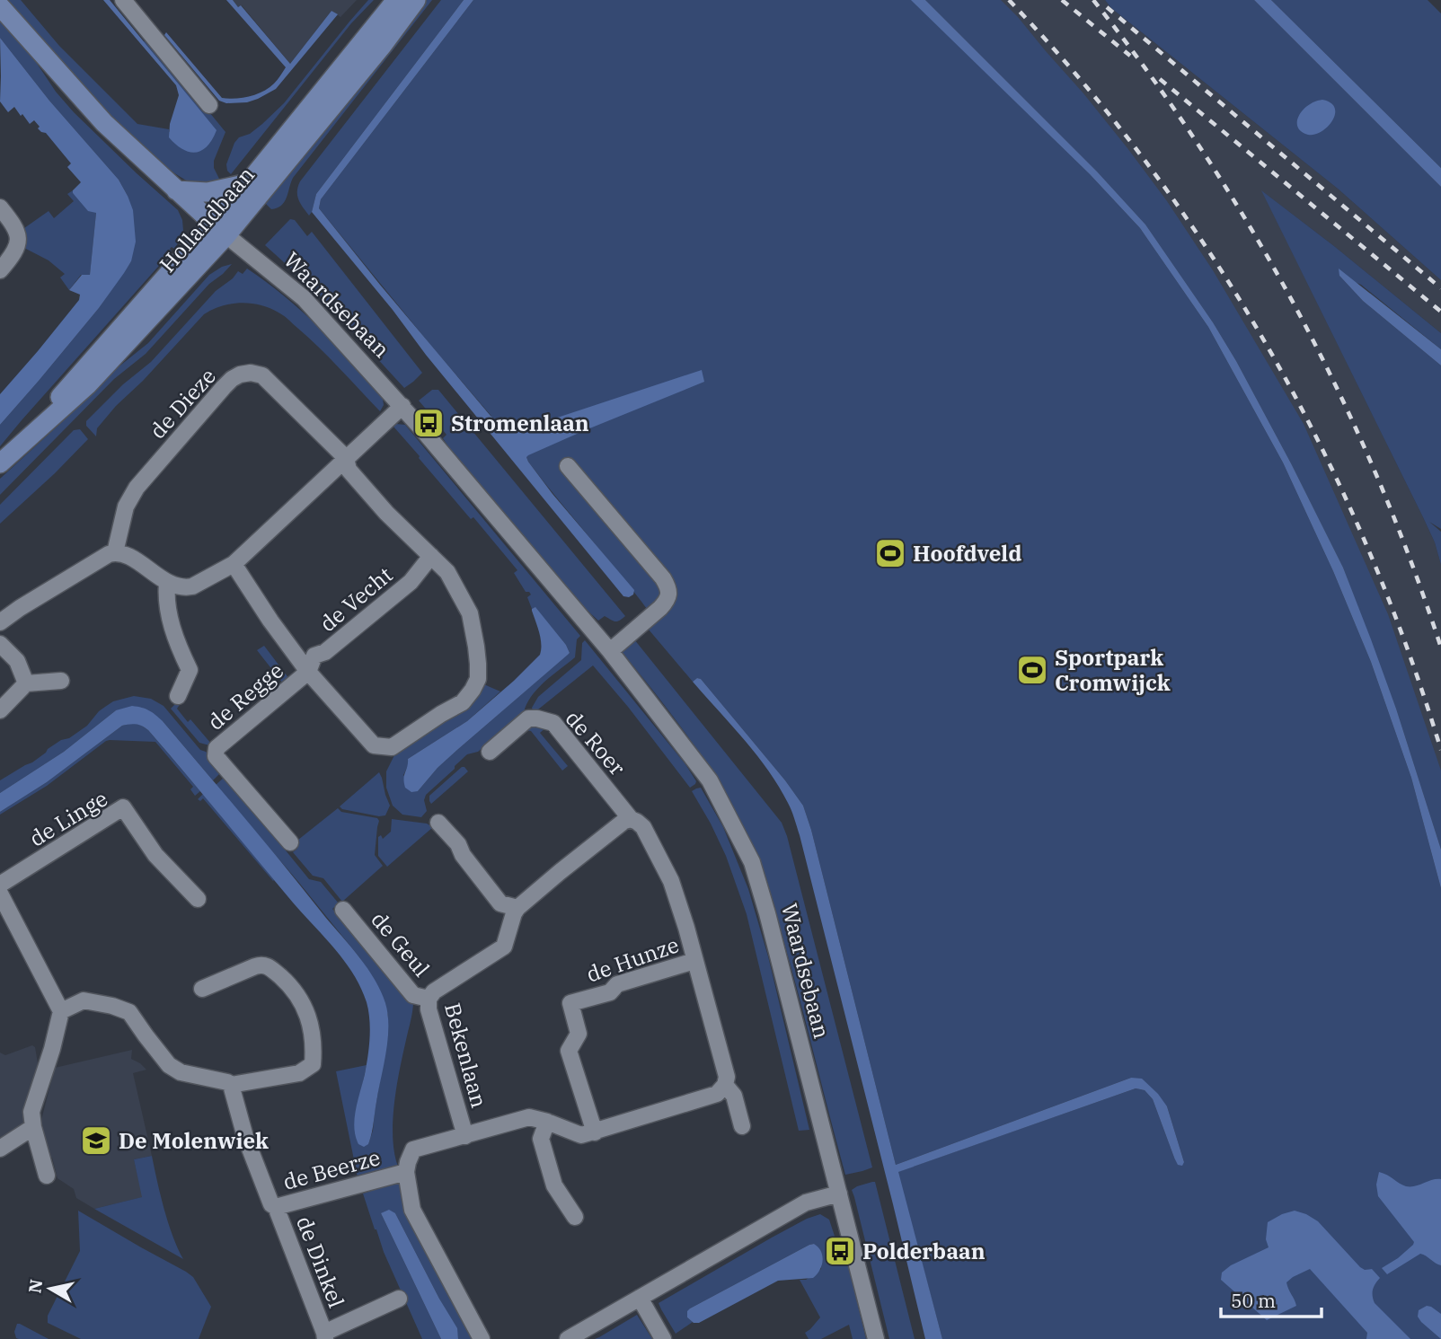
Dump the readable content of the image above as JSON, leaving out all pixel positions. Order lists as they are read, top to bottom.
{
  "streets": {
    "main road": ["Hollandbaan", "Waardsebaan"],
    "street": [
      "de Dieze",
      "de Vecht",
      "de Regge",
      "de Roer",
      "de Linge",
      "de Geul",
      "de Hunze",
      "Bekenlaan",
      "de Beerze",
      "de Dinkel"
    ]
  },
  "crossings": [
    ["Hollandbaan", "Waardsebaan"],
    ["de Vecht", "de Regge"],
    ["de Roer", "de Hunze"],
    ["de Geul", "Bekenlaan"],
    ["de Hunze", "Bekenlaan"],
    ["Bekenlaan", "de Beerze"],
    ["de Beerze", "de Dinkel"]
  ],
  "places": {
    "bus stop": ["Stromenlaan", "Polderbaan"],
    "sports": ["Hoofdveld", "Sportpark Cromwijck"],
    "school or university": ["De Molenwiek"]
  },
  "scale_bar": "50 m",
  "north": "left"
}
